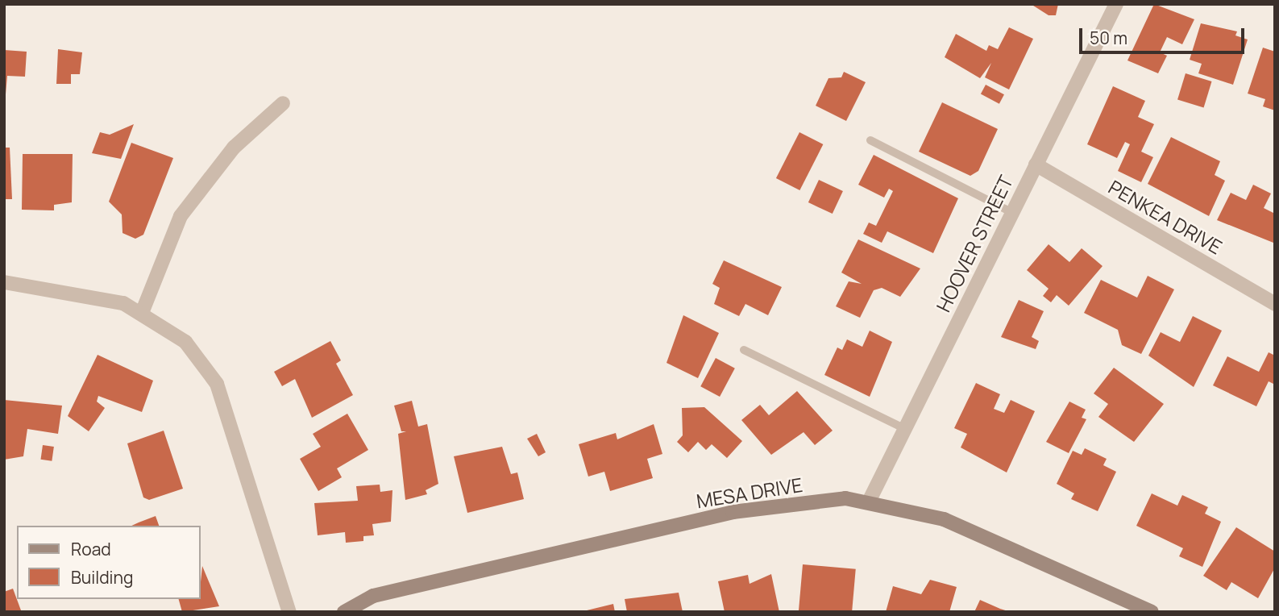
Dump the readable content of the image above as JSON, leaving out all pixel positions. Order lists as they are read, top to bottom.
{
  "streets": {
    "main road": ["MESA DRIVE"],
    "street": ["PENKEA DRIVE", "HOOVER STREET"]
  },
  "crossings": [
    ["PENKEA DRIVE", "HOOVER STREET"],
    ["HOOVER STREET", "MESA DRIVE"]
  ],
  "legend": ["Road", "Building"],
  "scale_bar": "50 m"
}
